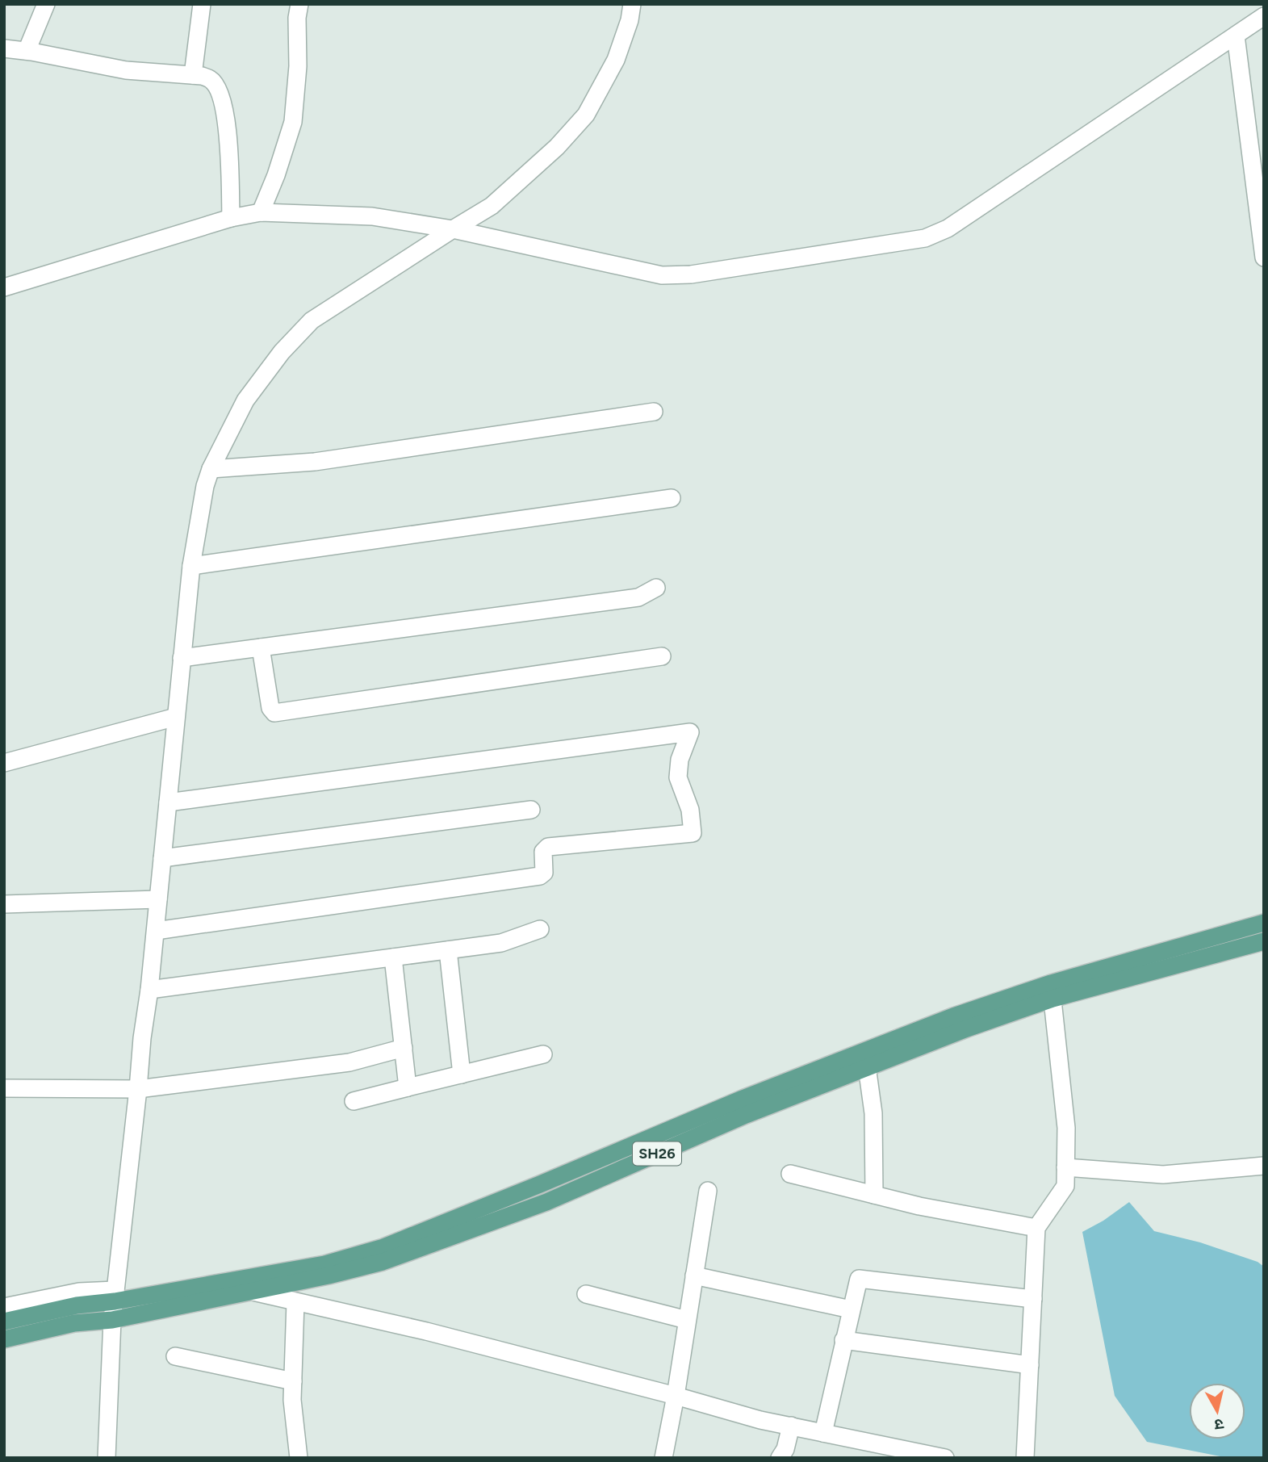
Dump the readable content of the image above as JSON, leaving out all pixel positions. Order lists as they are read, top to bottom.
{
  "streets": {
    "main road": ["SH26"]
  },
  "north": "bottom"
}
